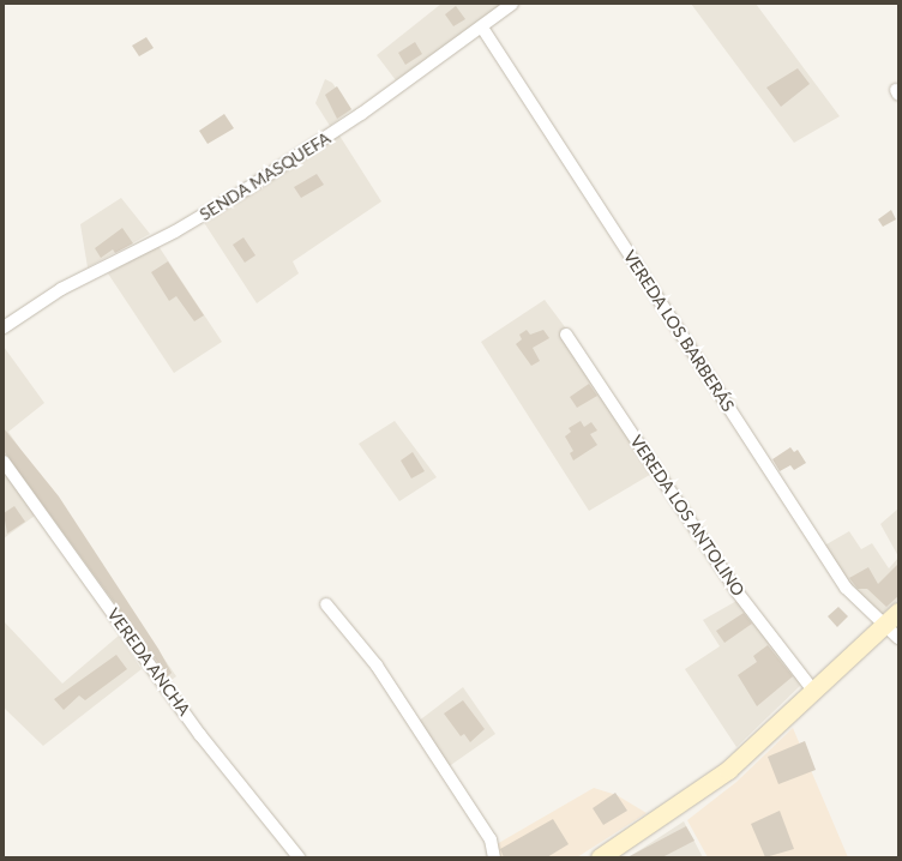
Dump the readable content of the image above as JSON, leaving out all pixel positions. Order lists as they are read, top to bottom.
{
  "streets": {
    "street": [
      "SENDA MASQUEFA",
      "VEREDA LOS BARBERÁS",
      "VEREDA LOS ANTOLINO",
      "VEREDA ANCHA"
    ]
  },
  "crossings": [
    ["SENDA MASQUEFA", "VEREDA LOS BARBERÁS"]
  ]
}
